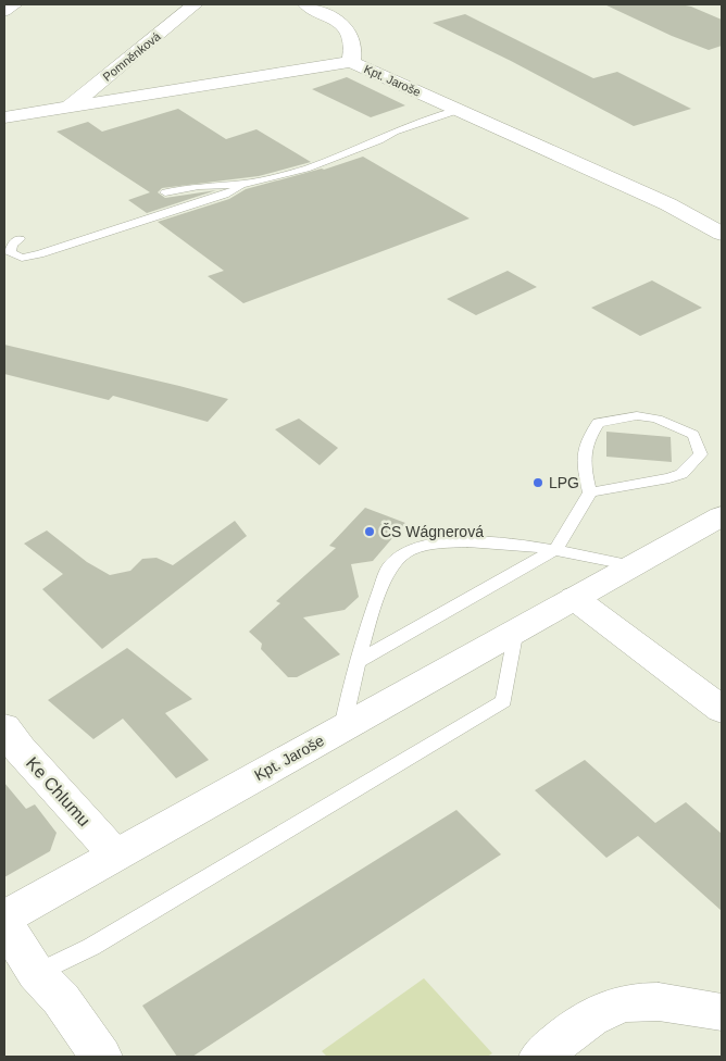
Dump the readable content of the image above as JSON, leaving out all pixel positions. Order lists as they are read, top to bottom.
{
  "streets": {
    "street": ["Pomněnková", "Kpt. Jaroše", "Ke Chlumu"]
  },
  "crossings": [
    ["Pomněnková", "Kpt. Jaroše"],
    ["Kpt. Jaroše", "Ke Chlumu"]
  ],
  "places": ["LPG", "ČS Wágnerová"]
}
